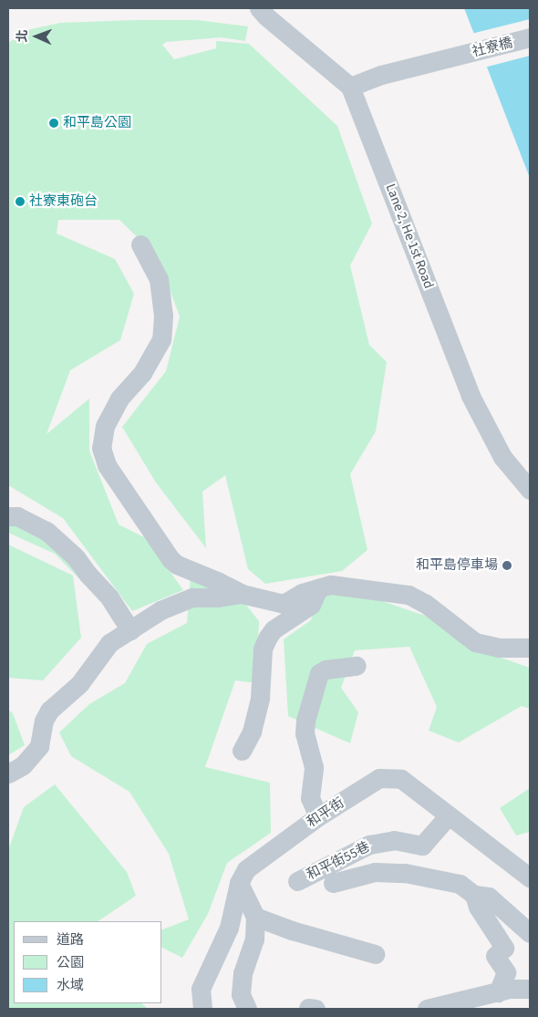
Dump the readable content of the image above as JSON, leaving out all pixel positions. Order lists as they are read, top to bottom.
{
  "streets": {
    "street": [
      "社寮橋",
      "Lane 2, He 1st Road",
      "和平街",
      "和平街55巷"
    ]
  },
  "crossings": [
    ["社寮橋", "Lane 2, He 1st Road"],
    ["和平街", "和平街55巷"]
  ],
  "places": ["和平島公園", "社寮東砲台", "和平島停車場"],
  "legend": ["道路", "公園", "水域"],
  "north": "left"
}
